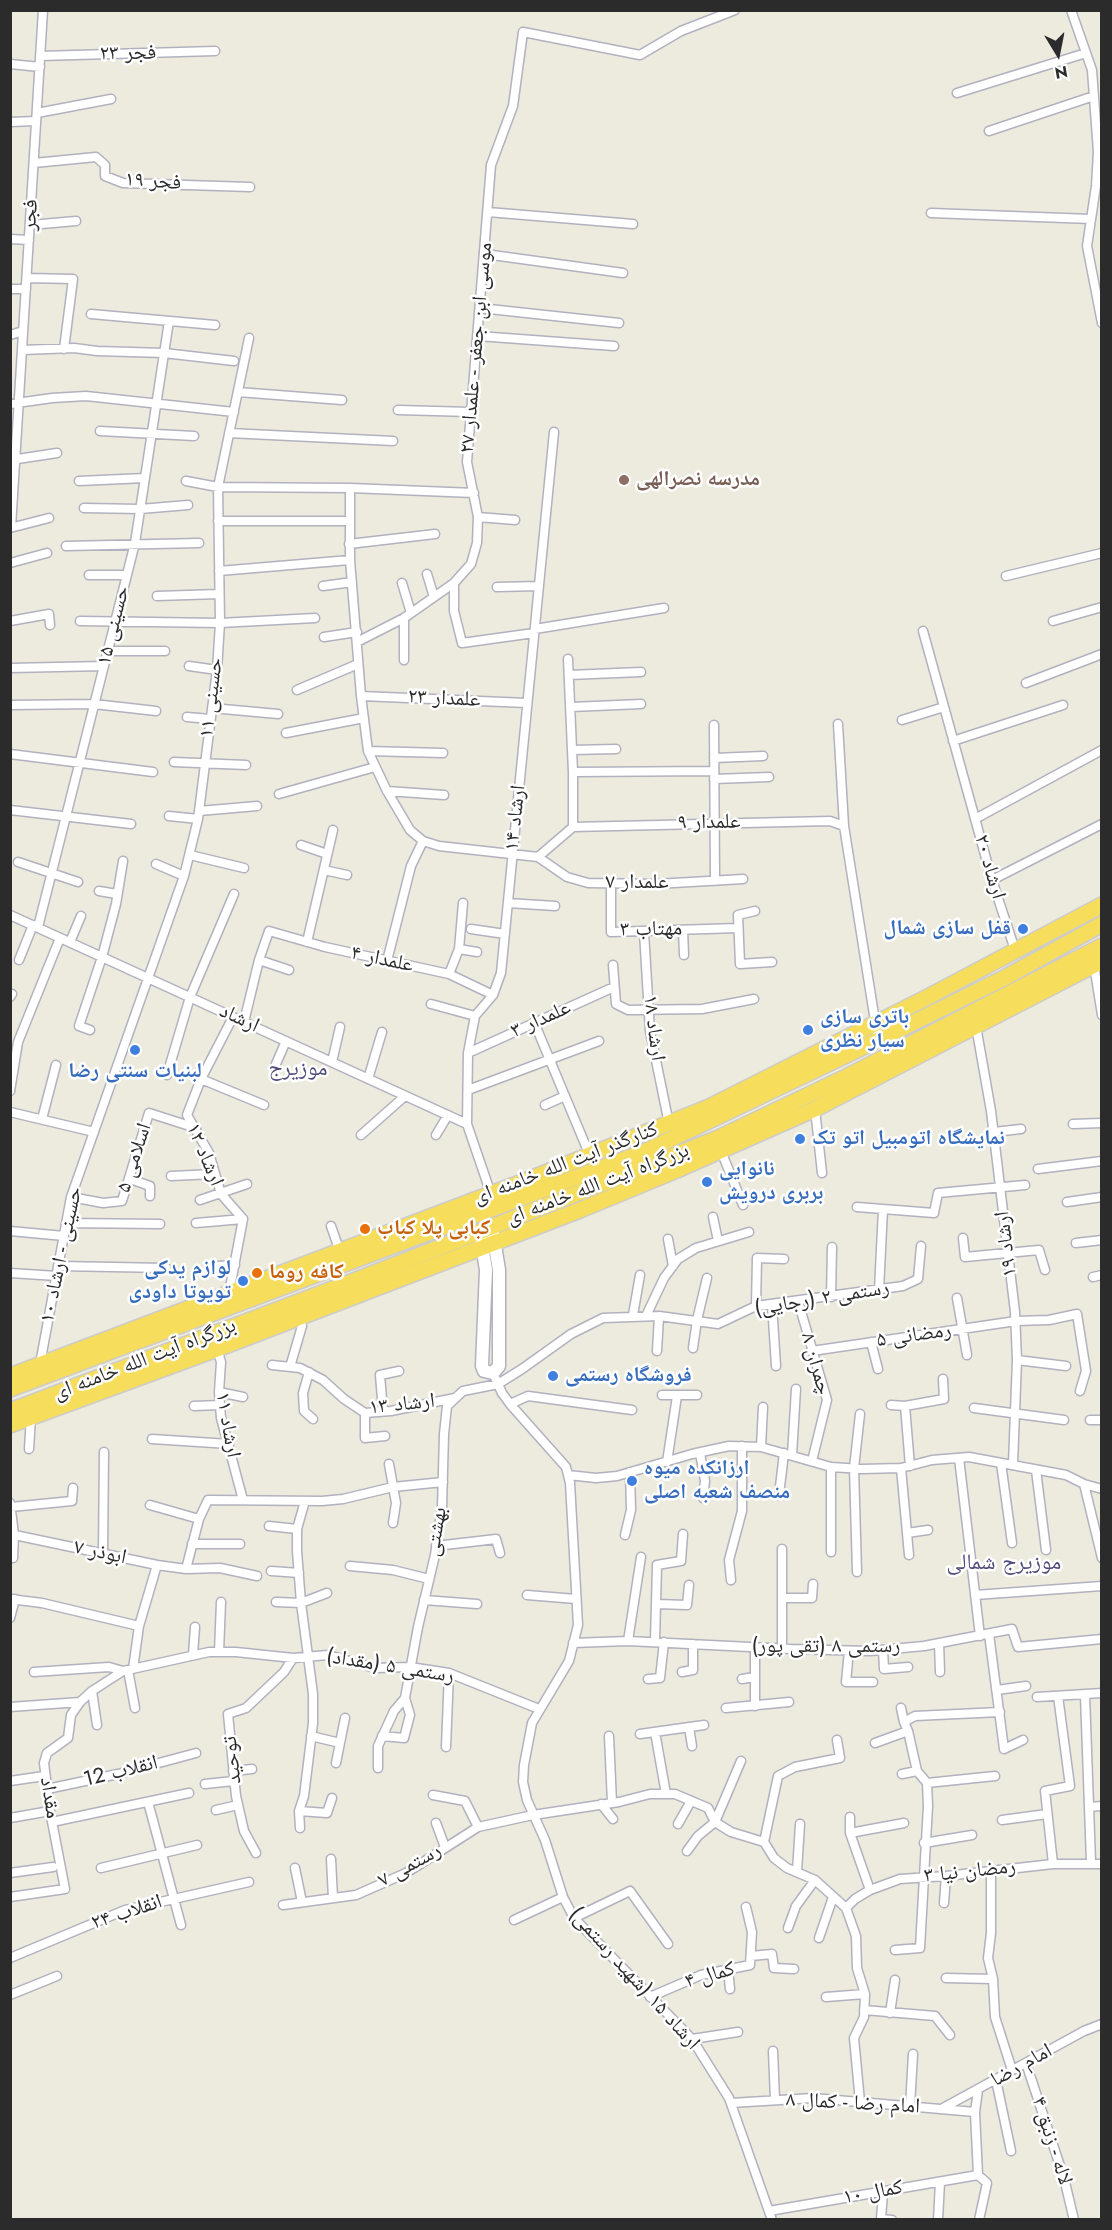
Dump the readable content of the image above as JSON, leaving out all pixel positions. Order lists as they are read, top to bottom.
{
  "streets": {
    "highway": ["کنارگذر آیت الله خامنه ای", "بزرگراه آیت الله خامنه ای"],
    "main road": ["ارشاد ۱۵ (شهید رستمی)"],
    "street": [
      "فجر ۲۳",
      "فجر ۱۹",
      "فجر",
      "موسی ابن جعفر - علمدار ۲۷",
      "حسینی ۱۵",
      "حسینی ۱۱",
      "علمدار ۲۳",
      "ارشاد ۱۴",
      "علمدار ۹",
      "ارشاد ۲۰",
      "علمدار ۷",
      "مهتاب ۳",
      "علمدار ۴",
      "ارشاد",
      "علمدار ۳",
      "ارشاد ۱۸",
      "ارشاد ۱۲",
      "اسلامی ۵",
      "ارشاد ۱۹",
      "حسینی - ارشاد ۱۰",
      "رستمی ۲ (رجایی)",
      "رمضانی ۵",
      "چمران ۸",
      "ارشاد ۱۳",
      "ارشاد ۱۱",
      "بهشتی",
      "ابوذر ۷",
      "رستمی ۸ (تقی پور)",
      "رستمی ۵ (مقداد)",
      "توحید",
      "انقلاب 12",
      "مقداد",
      "رستمی ۷",
      "رمضان نیا ۳",
      "انقلاب ۲۴",
      "کمال ۴",
      "امام رضا",
      "امام رضا - کمال ۸",
      "لاله - زنبق ۴",
      "کمال ۱۰"
    ]
  },
  "crossings": [
    ["فجر ۲۳", "فجر"],
    ["فجر ۱۹", "فجر"],
    ["حسینی ۱۵", "ارشاد"],
    ["حسینی ۱۱", "ارشاد"],
    ["حسینی ۱۱", "حسینی - ارشاد ۱۰"],
    ["علمدار ۲۳", "ارشاد ۱۴"],
    ["ارشاد ۱۴", "علمدار ۴"],
    ["ارشاد ۱۴", "ارشاد"],
    ["ارشاد ۱۴", "علمدار ۳"],
    ["ارشاد ۱۴", "کنارگذر آیت الله خامنه ای"],
    ["ارشاد ۲۰", "کنارگذر آیت الله خامنه ای"],
    ["علمدار ۷", "مهتاب ۳"],
    ["مهتاب ۳", "ارشاد ۱۸"],
    ["ارشاد", "حسینی - ارشاد ۱۰"],
    ["ارشاد ۱۸", "کنارگذر آیت الله خامنه ای"],
    ["ارشاد ۱۲", "اسلامی ۵"],
    ["اسلامی ۵", "حسینی - ارشاد ۱۰"],
    ["کنارگذر آیت الله خامنه ای", "بزرگراه آیت الله خامنه ای"],
    ["کنارگذر آیت الله خامنه ای", "حسینی - ارشاد ۱۰"],
    ["بزرگراه آیت الله خامنه ای", "ارشاد ۱۵ (شهید رستمی)"],
    ["ارشاد ۱۹", "رمضانی ۵"],
    ["رستمی ۲ (رجایی)", "چمران ۸"],
    ["رستمی ۲ (رجایی)", "ارشاد ۱۳"],
    ["رستمی ۲ (رجایی)", "ارشاد ۱۵ (شهید رستمی)"],
    ["رمضانی ۵", "چمران ۸"],
    ["ارشاد ۱۳", "بهشتی"],
    ["ارشاد ۱۳", "ارشاد ۱۵ (شهید رستمی)"],
    ["بهشتی", "رستمی ۵ (مقداد)"],
    ["رستمی ۸ (تقی پور)", "ارشاد ۱۵ (شهید رستمی)"],
    ["رستمی ۵ (مقداد)", "توحید"],
    ["رستمی ۵ (مقداد)", "مقداد"],
    ["رستمی ۵ (مقداد)", "ارشاد ۱۵ (شهید رستمی)"],
    ["انقلاب 12", "مقداد"],
    ["رستمی ۷", "ارشاد ۱۵ (شهید رستمی)"],
    ["کمال ۴", "ارشاد ۱۵ (شهید رستمی)"],
    ["ارشاد ۱۵ (شهید رستمی)", "امام رضا - کمال ۸"],
    ["ارشاد ۱۵ (شهید رستمی)", "کمال ۱۰"],
    ["امام رضا", "امام رضا - کمال ۸"],
    ["امام رضا", "لاله - زنبق ۴"]
  ],
  "districts": ["موزیرج", "موزیرج شمالی"],
  "places": [
    "مدرسه نصرالهی",
    "قفل سازی شمال",
    "باتری سازی سیار نظری",
    "لبنیات سنتی رضا",
    "نمایشگاه اتومبیل اتو تک",
    "نانوایی بربری درویش",
    "کبابی پلا کباب",
    "کافه روما",
    "لوازم یدکی تویوتا داودی",
    "فروشگاه رستمی",
    "ارزانکده میوه منصف شعبه اصلی"
  ],
  "north": "bottom"
}
